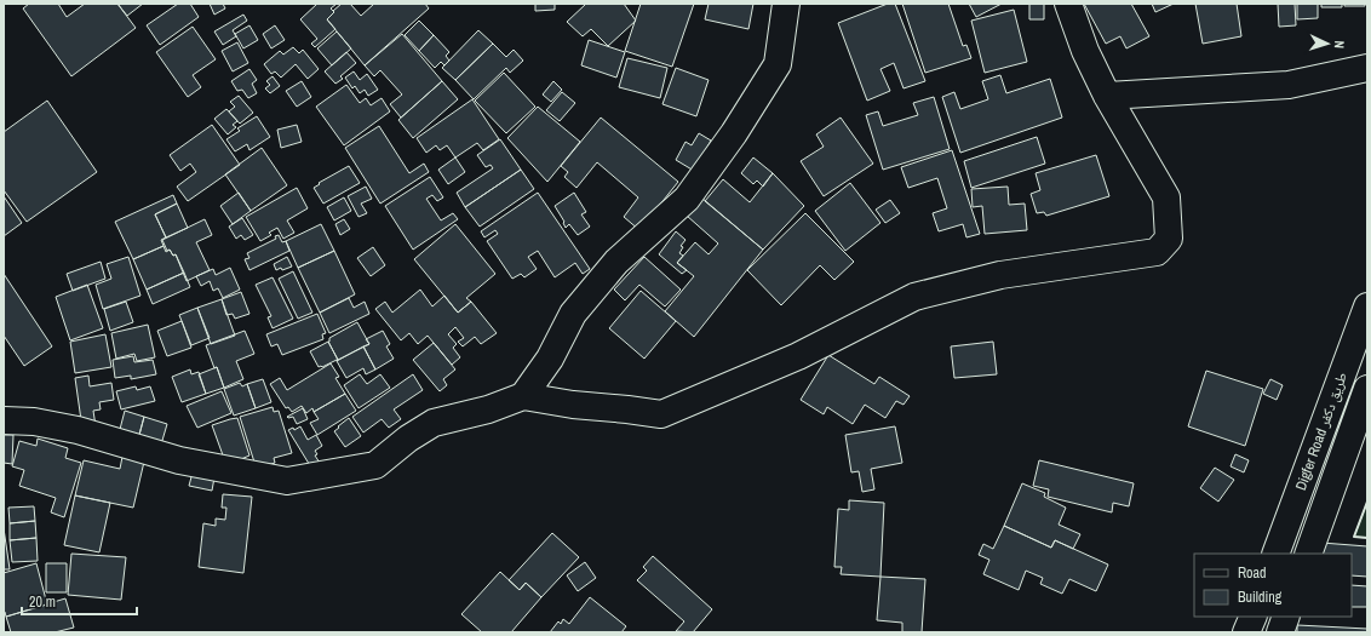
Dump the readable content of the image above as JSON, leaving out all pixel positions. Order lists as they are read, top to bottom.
{
  "streets": {
    "street": ["Digfer Road طريق دكفر"]
  },
  "legend": ["Road", "Building"],
  "scale_bar": "20 m",
  "north": "right"
}
